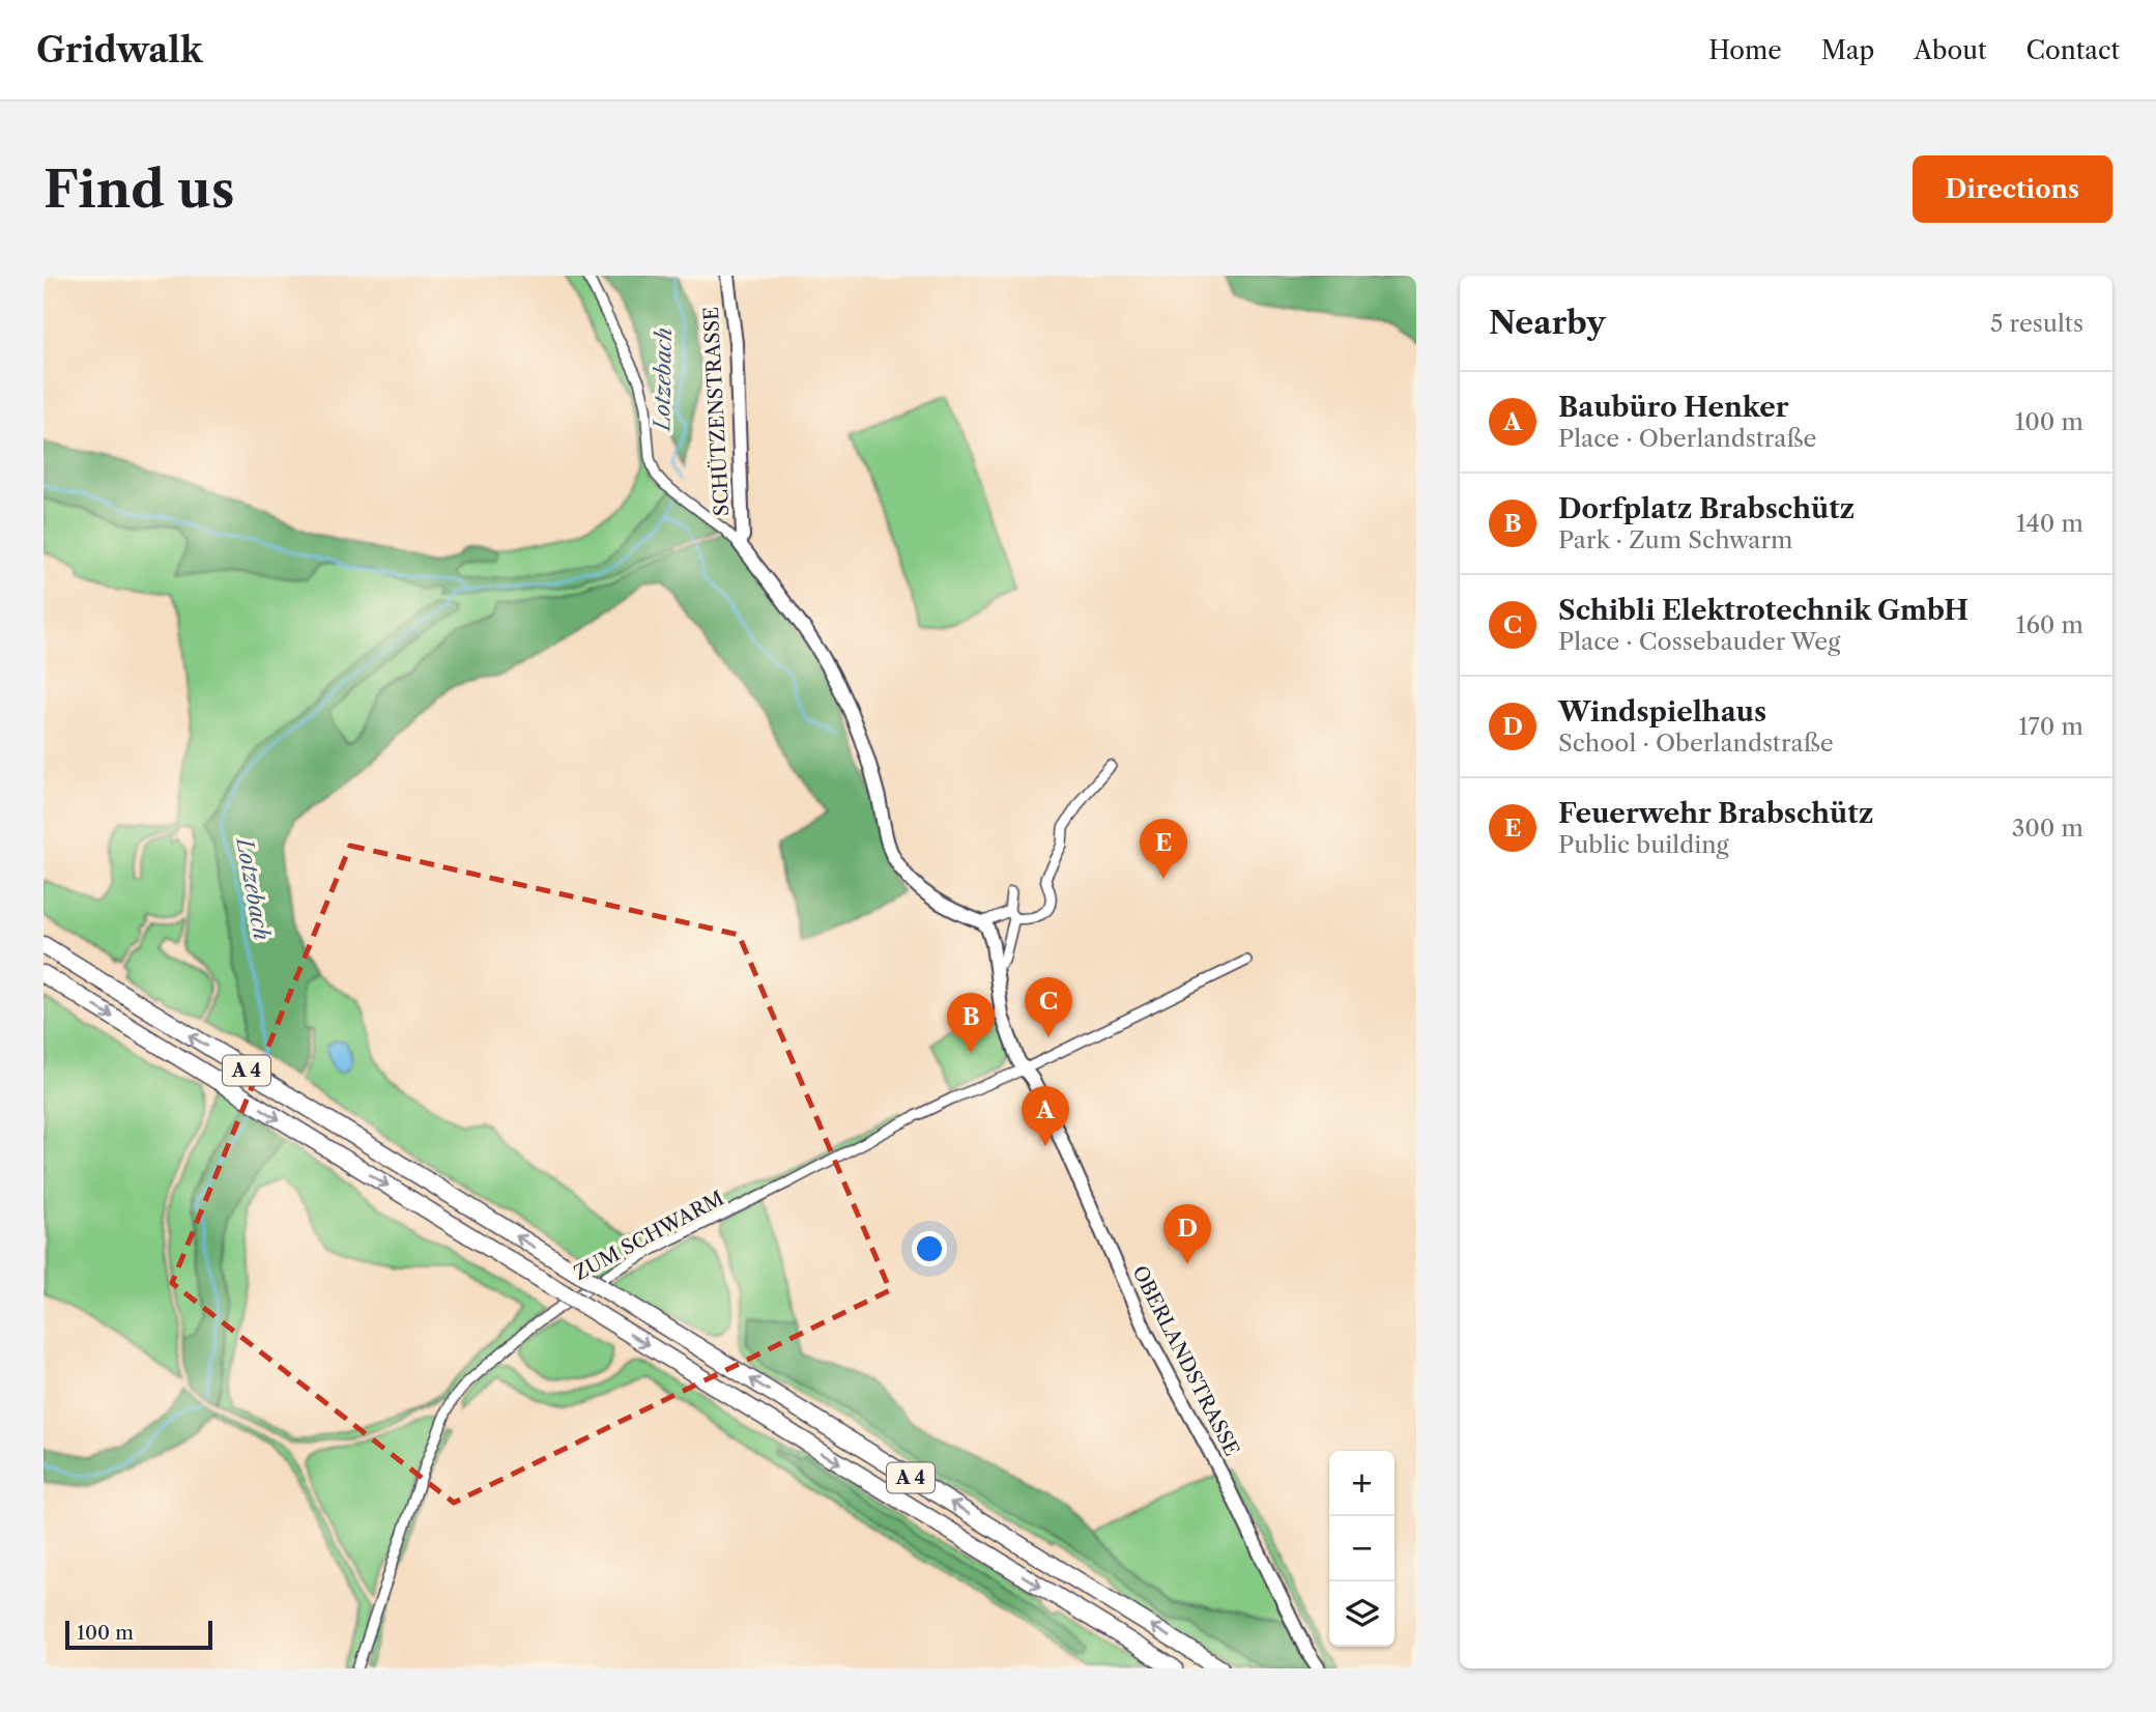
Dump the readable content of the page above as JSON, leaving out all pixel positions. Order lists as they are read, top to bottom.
{
  "streets": {
    "highway": ["A 4"],
    "street": ["SCHÜTZENSTRASSE", "ZUM SCHWARM", "OBERLANDSTRASSE"]
  },
  "crossings": [
    ["ZUM SCHWARM", "OBERLANDSTRASSE"]
  ],
  "water": ["Lotzebach"],
  "scale_bar": "100 m",
  "page": {
    "header": "Gridwalk",
    "nav": [
      "Home",
      "Map",
      "About",
      "Contact"
    ],
    "buttons": "Directions",
    "title": "Find us",
    "heading": ["Nearby", "5 results"],
    "list": [
      {
        "mark": "A",
        "name": "Baubüro Henker",
        "note": "Place · Oberlandstraße",
        "value": "100 m"
      },
      {
        "mark": "B",
        "name": "Dorfplatz Brabschütz",
        "note": "Park · Zum Schwarm",
        "value": "140 m"
      },
      {
        "mark": "C",
        "name": "Schibli Elektrotechnik GmbH",
        "note": "Place · Cossebauder Weg",
        "value": "160 m"
      },
      {
        "mark": "D",
        "name": "Windspielhaus",
        "note": "School · Oberlandstraße",
        "value": "170 m"
      },
      {
        "mark": "E",
        "name": "Feuerwehr Brabschütz",
        "note": "Public building",
        "value": "300 m"
      }
    ],
    "pins": [
      "E",
      "C",
      "B",
      "A",
      "D"
    ],
    "map_buttons": ["+", "−"],
    "scale": "100 m"
  }
}
